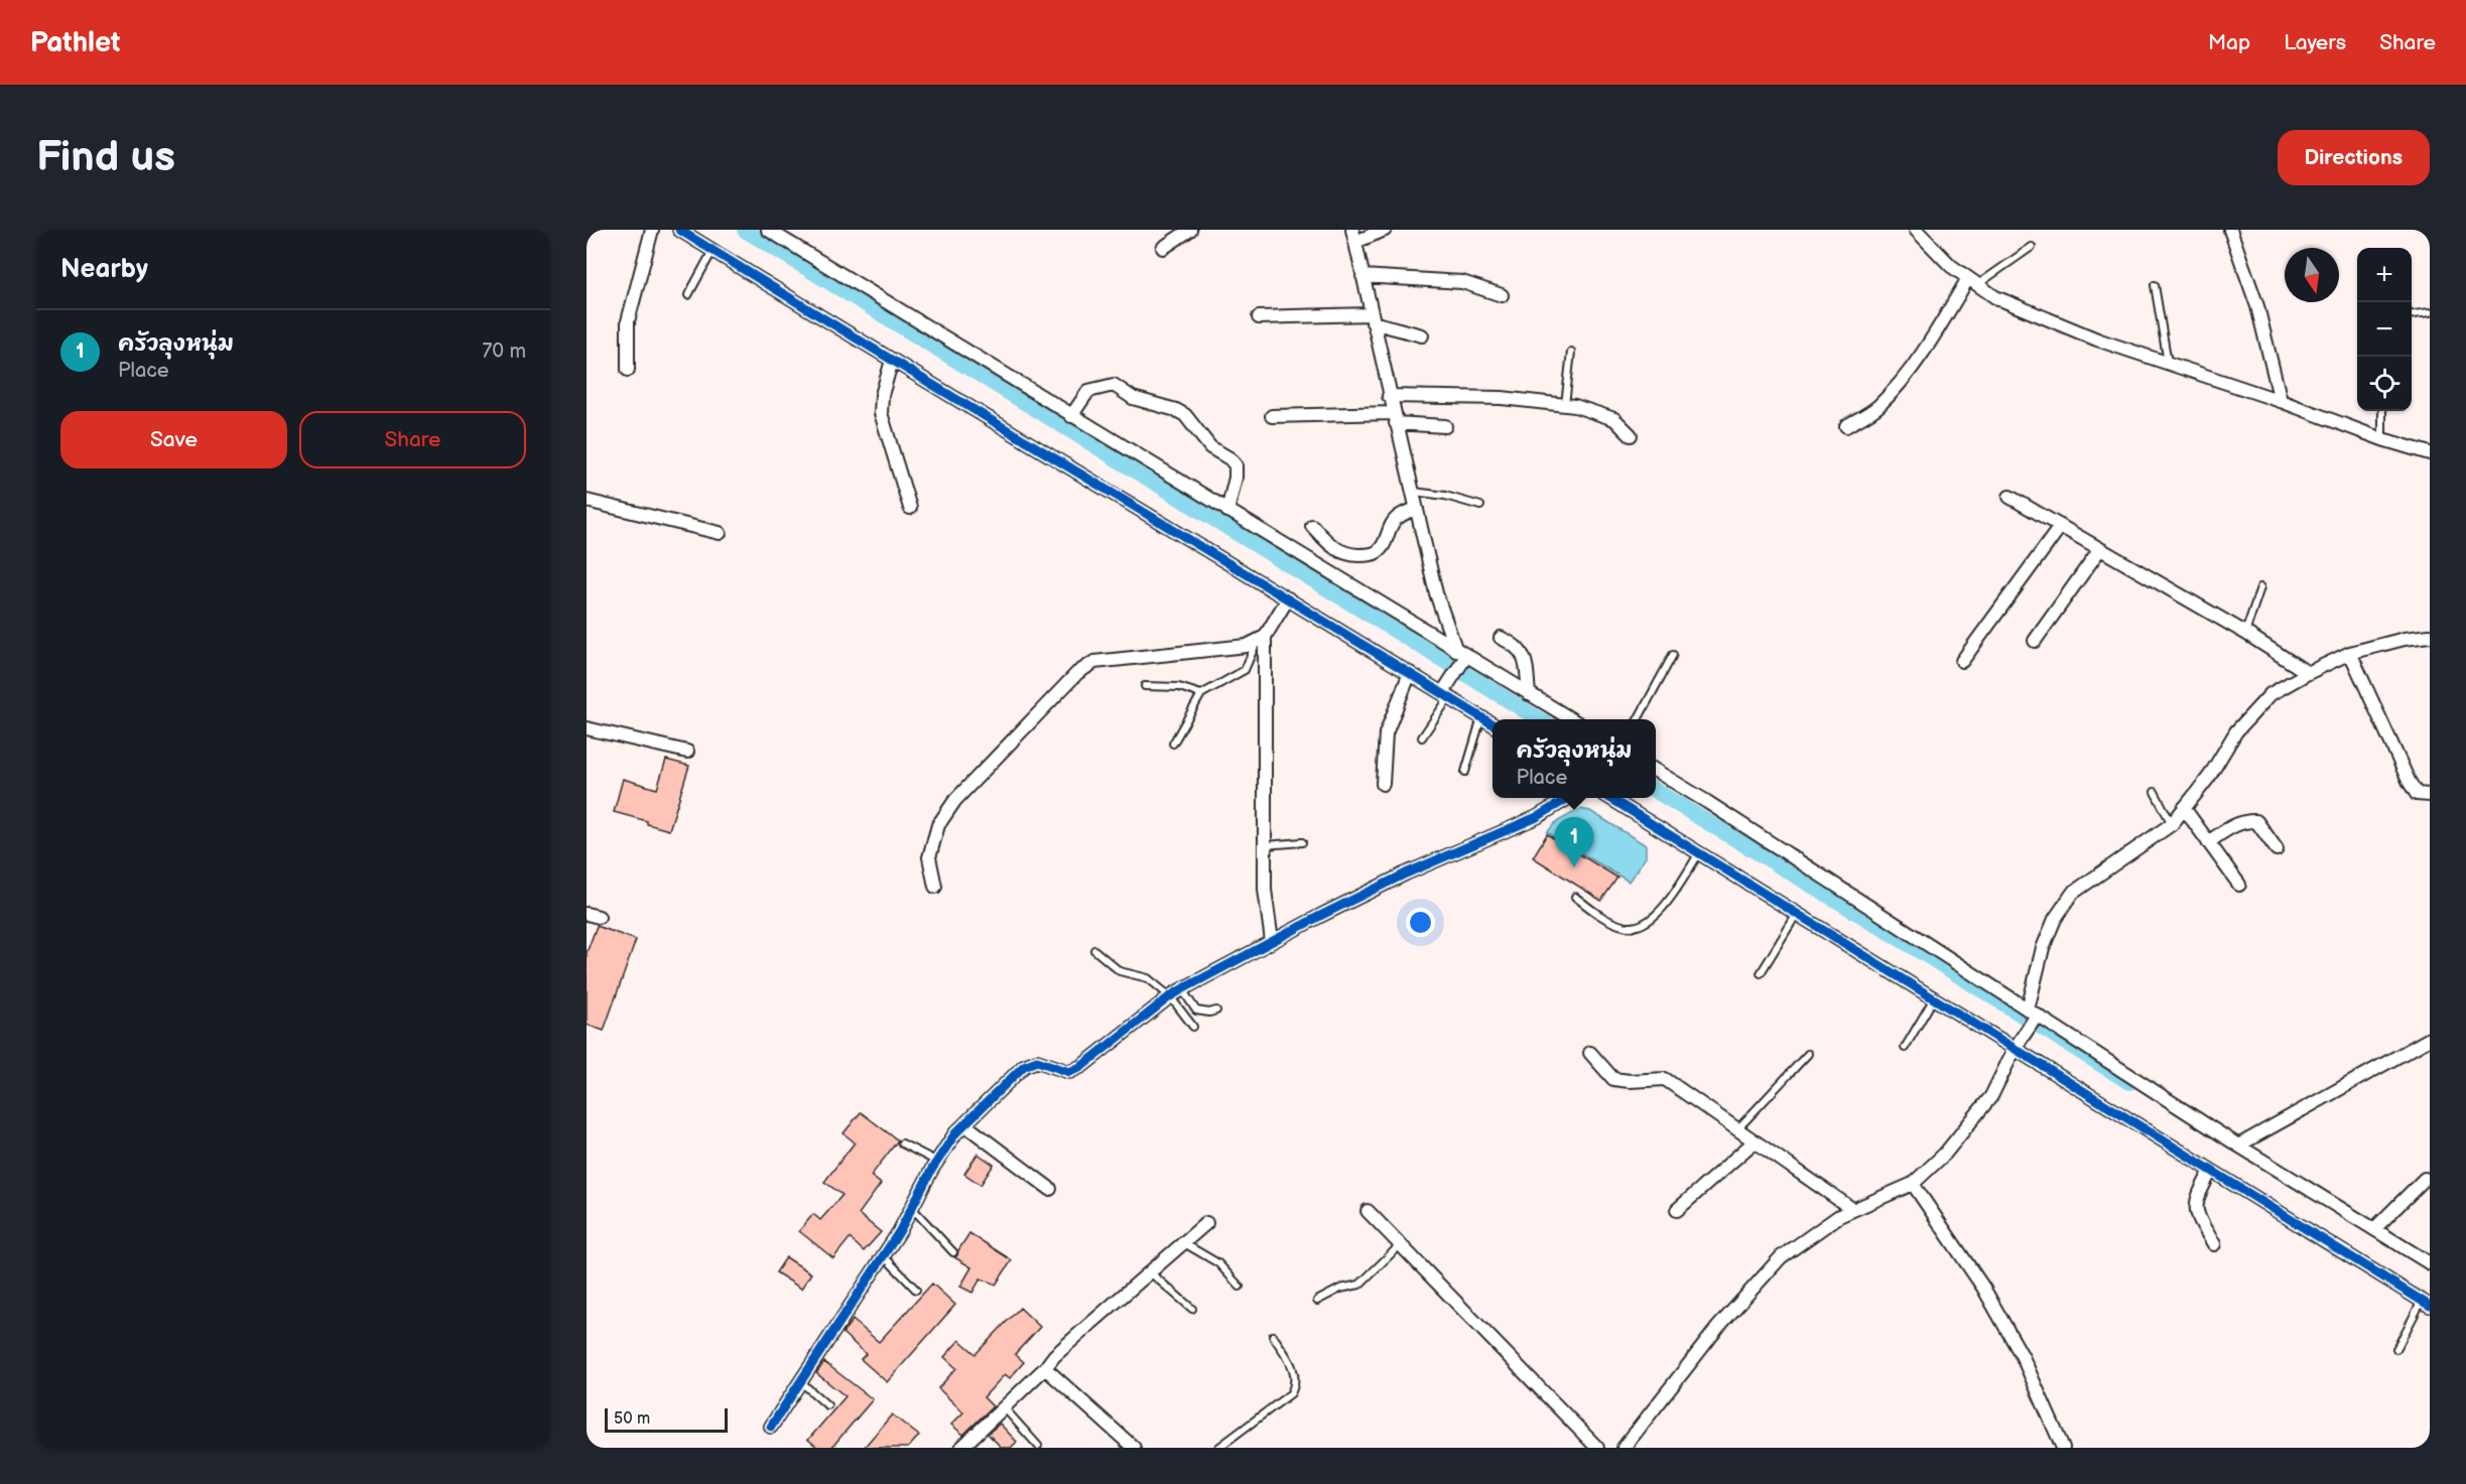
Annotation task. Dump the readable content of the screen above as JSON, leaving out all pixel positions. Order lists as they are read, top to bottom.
{
  "scale_bar": "50 m",
  "north": "bottom",
  "page": {
    "header": "Pathlet",
    "nav": ["Map", "Layers", "Share"],
    "buttons": [
      "Directions",
      ["Save", "Share"]
    ],
    "title": "Find us",
    "heading": "Nearby",
    "map_buttons": ["+", "−"],
    "list": [
      {
        "mark": "1",
        "name": "ครัวลุงหนุ่ม",
        "note": "Place",
        "value": "70 m"
      }
    ],
    "popup": ["ครัวลุงหนุ่ม", "Place"],
    "pins": "1",
    "scale": "50 m"
  }
}
